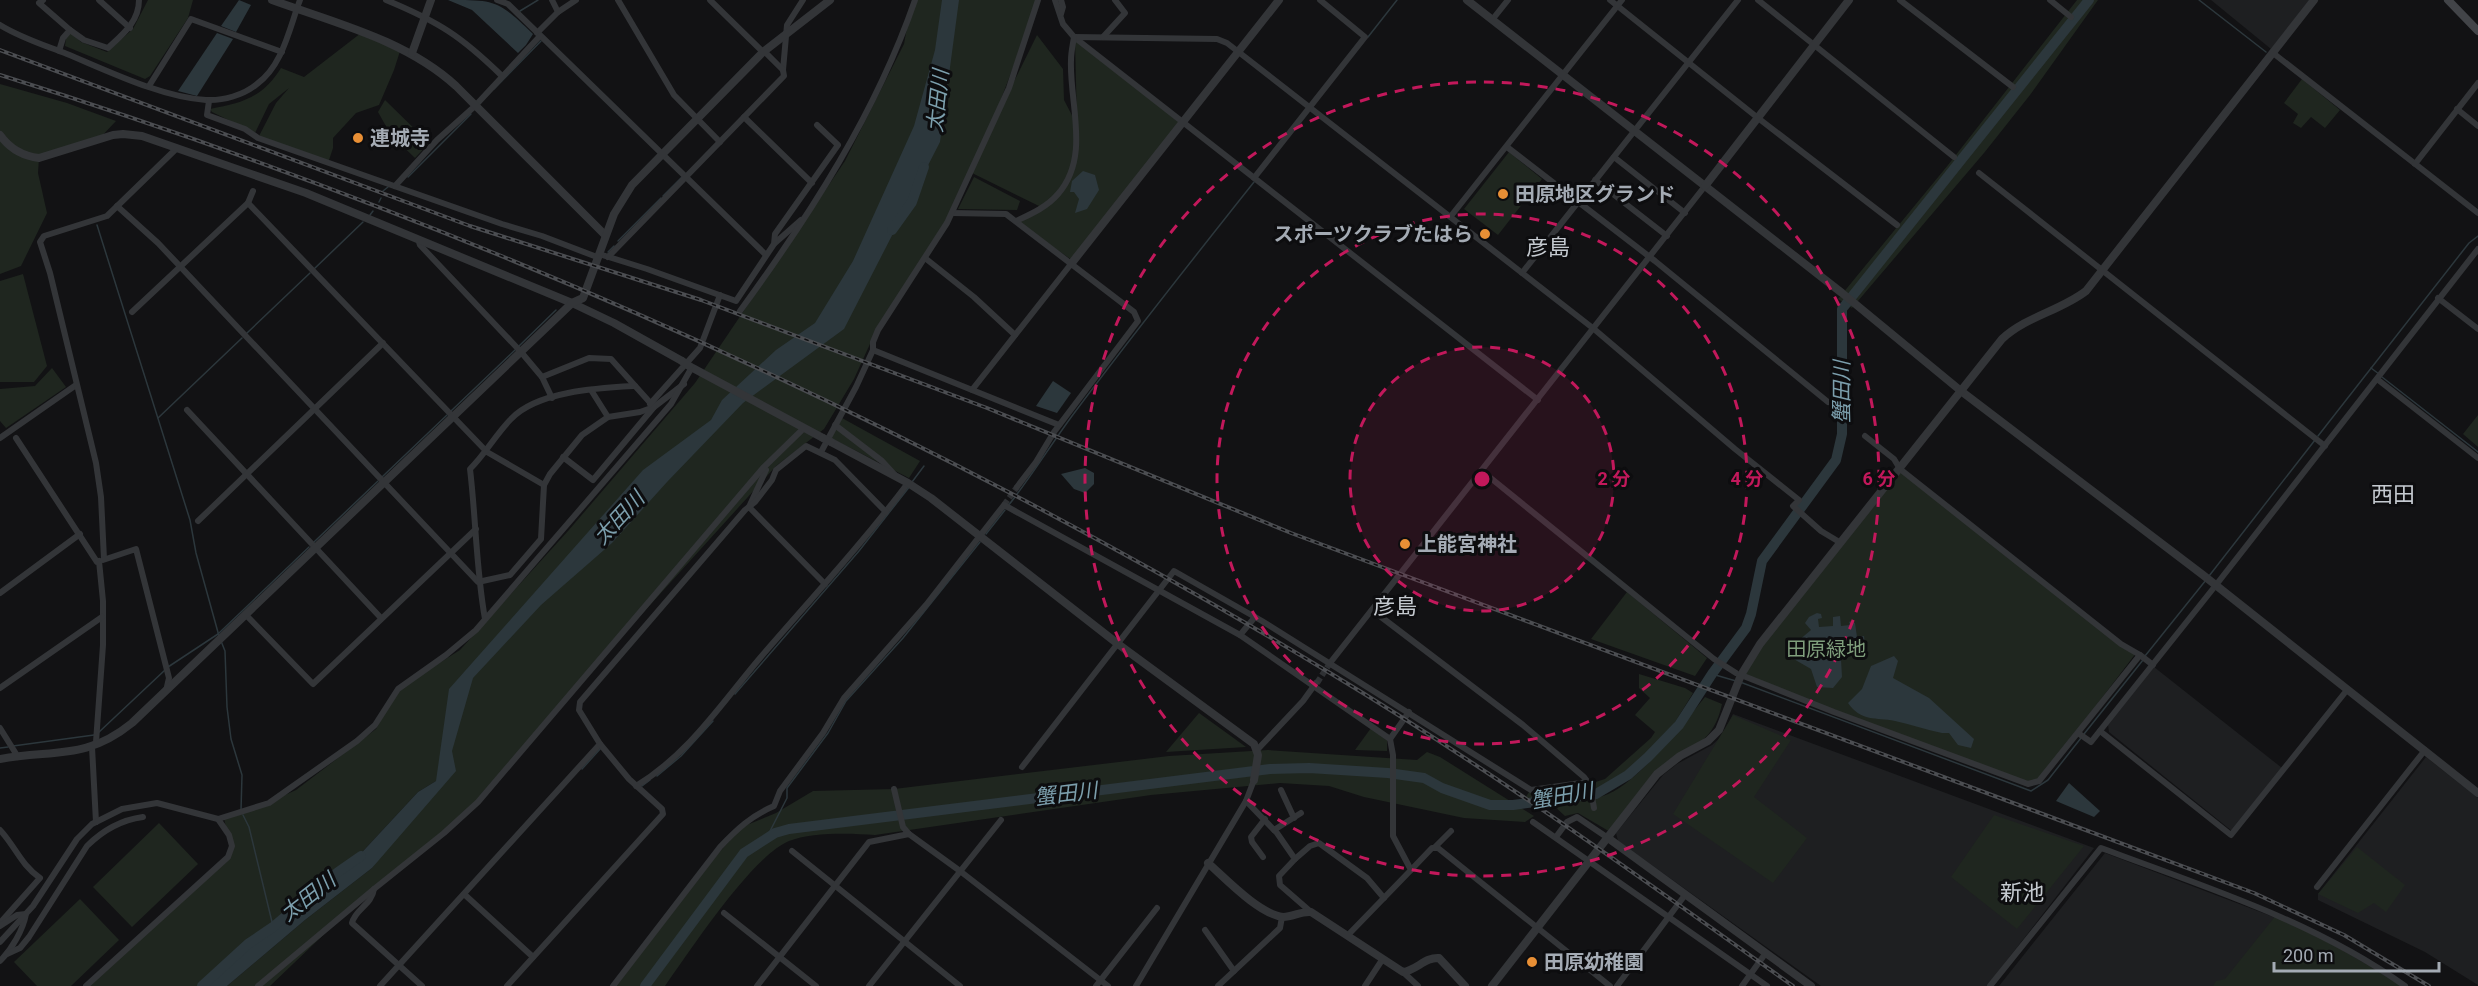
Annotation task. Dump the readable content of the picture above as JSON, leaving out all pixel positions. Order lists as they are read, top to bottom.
{
  "districts": [
    "彦島",
    "西田",
    "彦島",
    "新池"
  ],
  "water": ["太田川", "蟹田川"],
  "parks": ["田原緑地"],
  "places": [
    "連城寺",
    "田原地区グランド",
    "スポーツクラブたはら",
    "上能宮神社",
    "田原幼稚園"
  ],
  "scale_bar": "200 m",
  "rings": ["2 分", "4 分", "6 分"]
}
